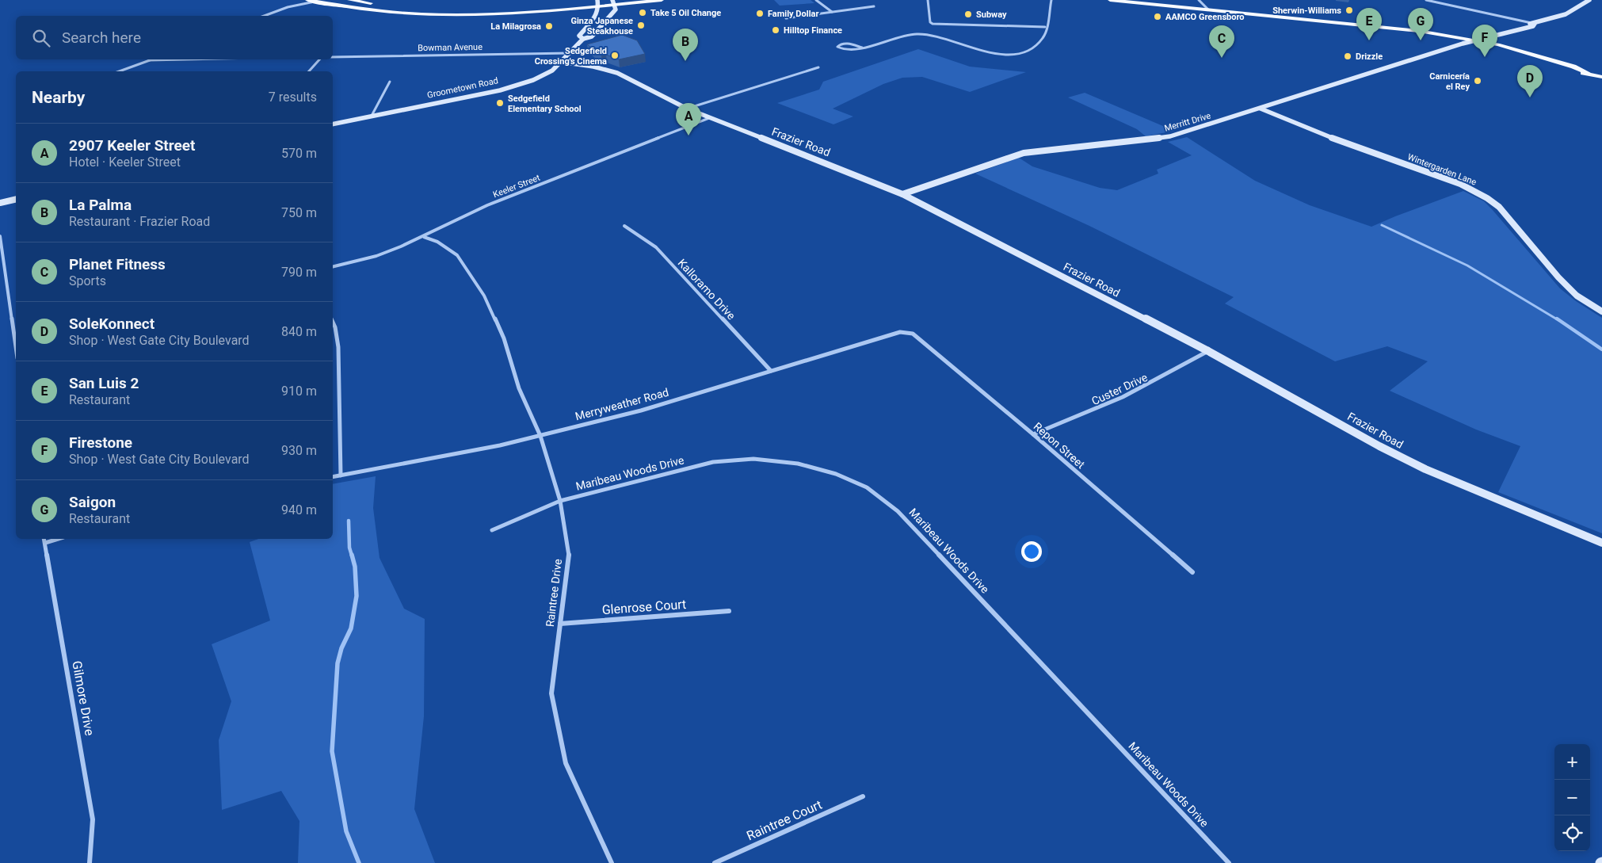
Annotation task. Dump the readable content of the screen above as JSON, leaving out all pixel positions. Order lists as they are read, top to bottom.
{
  "streets": {
    "street": [
      "Bowman Avenue",
      "Groometown Road",
      "Merritt Drive",
      "Frazier Road",
      "Wintergarden Lane",
      "Keeler Street",
      "Kalloramo Drive",
      "Custer Drive",
      "Merryweather Road",
      "Repon Street",
      "Maribeau Woods Drive",
      "Raintree Drive",
      "Glenrose Court",
      "Gilmore Drive",
      "Raintree Court"
    ]
  },
  "crossings": [
    ["Bowman Avenue", "Groometown Road"],
    ["Groometown Road", "Frazier Road"],
    ["Merritt Drive", "Frazier Road"],
    ["Merritt Drive", "Wintergarden Lane"],
    ["Frazier Road", "Keeler Street"],
    ["Frazier Road", "Custer Drive"],
    ["Keeler Street", "Raintree Drive"],
    ["Kalloramo Drive", "Merryweather Road"],
    ["Custer Drive", "Repon Street"],
    ["Merryweather Road", "Repon Street"],
    ["Merryweather Road", "Raintree Drive"],
    ["Maribeau Woods Drive", "Raintree Drive"],
    ["Raintree Drive", "Glenrose Court"]
  ],
  "places": [
    "Sherwin-Williams",
    "Take 5 Oil Change",
    "Family Dollar",
    "Subway",
    "AAMCO Greensboro",
    "Ginza Japanese Steakhouse",
    "La Milagrosa",
    "Hilltop Finance",
    "Sedgefield Crossing's Cinema",
    "Drizzle",
    "Carnicería el Rey",
    "Sedgefield Elementary School"
  ],
  "page": {
    "pins": [
      "E",
      "G",
      "F",
      "C",
      "B",
      "D",
      "A"
    ],
    "search": "Search here",
    "heading": ["Nearby", "7 results"],
    "list": [
      {
        "mark": "A",
        "name": "2907 Keeler Street",
        "note": "Hotel · Keeler Street",
        "value": "570 m"
      },
      {
        "mark": "B",
        "name": "La Palma",
        "note": "Restaurant · Frazier Road",
        "value": "750 m"
      },
      {
        "mark": "C",
        "name": "Planet Fitness",
        "note": "Sports",
        "value": "790 m"
      },
      {
        "mark": "D",
        "name": "SoleKonnect",
        "note": "Shop · West Gate City Boulevard",
        "value": "840 m"
      },
      {
        "mark": "E",
        "name": "San Luis 2",
        "note": "Restaurant",
        "value": "910 m"
      },
      {
        "mark": "F",
        "name": "Firestone",
        "note": "Shop · West Gate City Boulevard",
        "value": "930 m"
      },
      {
        "mark": "G",
        "name": "Saigon",
        "note": "Restaurant",
        "value": "940 m"
      }
    ],
    "map_buttons": ["+", "−"]
  }
}
